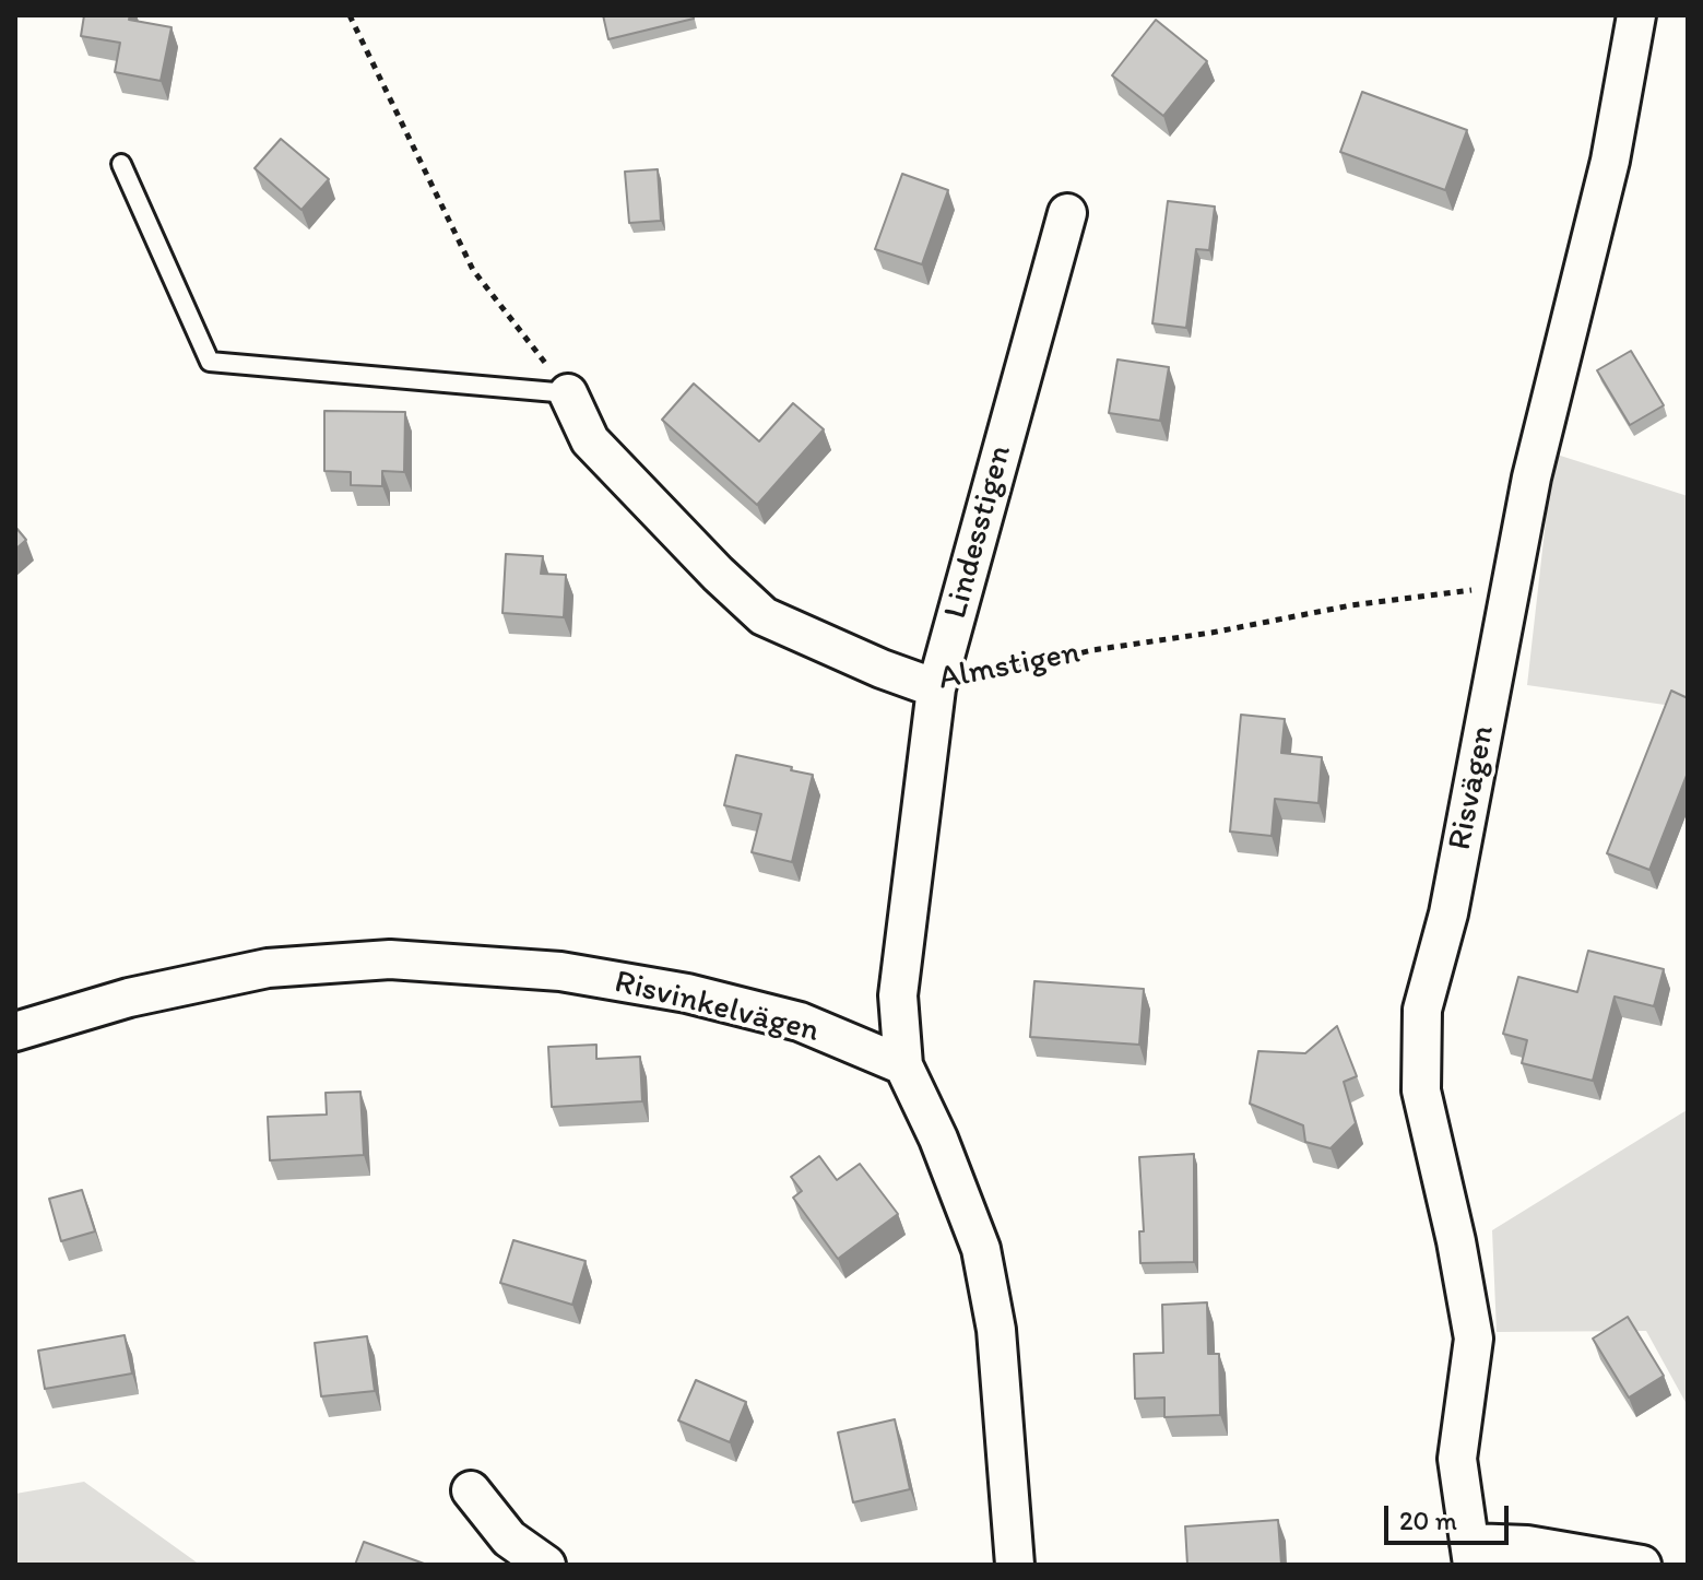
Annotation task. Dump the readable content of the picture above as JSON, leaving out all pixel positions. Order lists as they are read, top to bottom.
{
  "streets": {
    "street": [
      "Lindesstigen",
      "Almstigen",
      "Risvägen",
      "Risvinkelvägen"
    ]
  },
  "crossings": [
    ["Lindesstigen", "Almstigen"],
    ["Lindesstigen", "Risvinkelvägen"],
    ["Almstigen", "Risvägen"]
  ],
  "scale_bar": "20 m"
}
